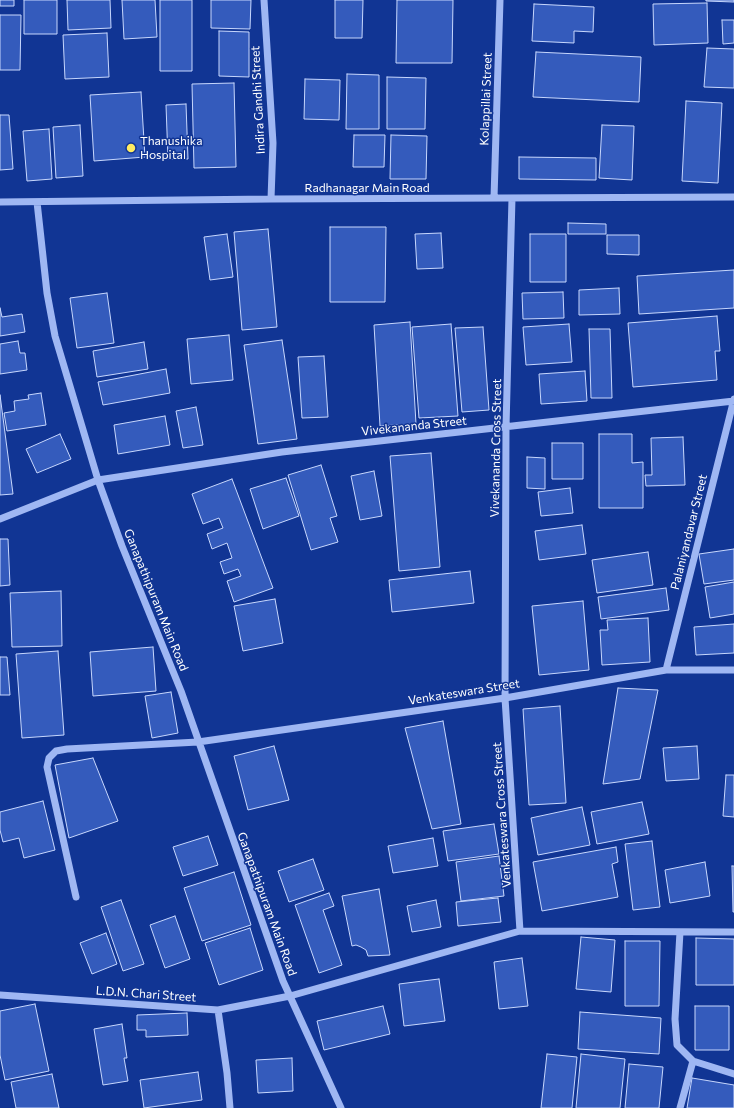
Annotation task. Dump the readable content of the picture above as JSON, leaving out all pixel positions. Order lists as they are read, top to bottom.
{
  "streets": {
    "street": [
      "Kolappillai Street",
      "Indira Gandhi Street",
      "Radhanagar Main Road",
      "Vivekananda Street",
      "Vivekananda Cross Street",
      "Palaniyandavar Street",
      "Ganapathipuram Main Road",
      "Venkateswara Street",
      "Venkateswara Cross Street",
      "L.D.N. Chari Street"
    ]
  },
  "crossings": [
    ["Kolappillai Street", "Radhanagar Main Road"],
    ["Indira Gandhi Street", "Radhanagar Main Road"],
    ["Radhanagar Main Road", "Vivekananda Cross Street"],
    ["Radhanagar Main Road", "Ganapathipuram Main Road"],
    ["Vivekananda Street", "Vivekananda Cross Street"],
    ["Vivekananda Street", "Palaniyandavar Street"],
    ["Vivekananda Street", "Ganapathipuram Main Road"],
    ["Vivekananda Cross Street", "Venkateswara Street"],
    ["Vivekananda Cross Street", "Venkateswara Cross Street"],
    ["Palaniyandavar Street", "Venkateswara Street"],
    ["Ganapathipuram Main Road", "Venkateswara Street"],
    ["Ganapathipuram Main Road", "L.D.N. Chari Street"],
    ["Venkateswara Street", "Venkateswara Cross Street"],
    ["Venkateswara Cross Street", "L.D.N. Chari Street"]
  ],
  "places": ["Thanushika Hospital"]
}
